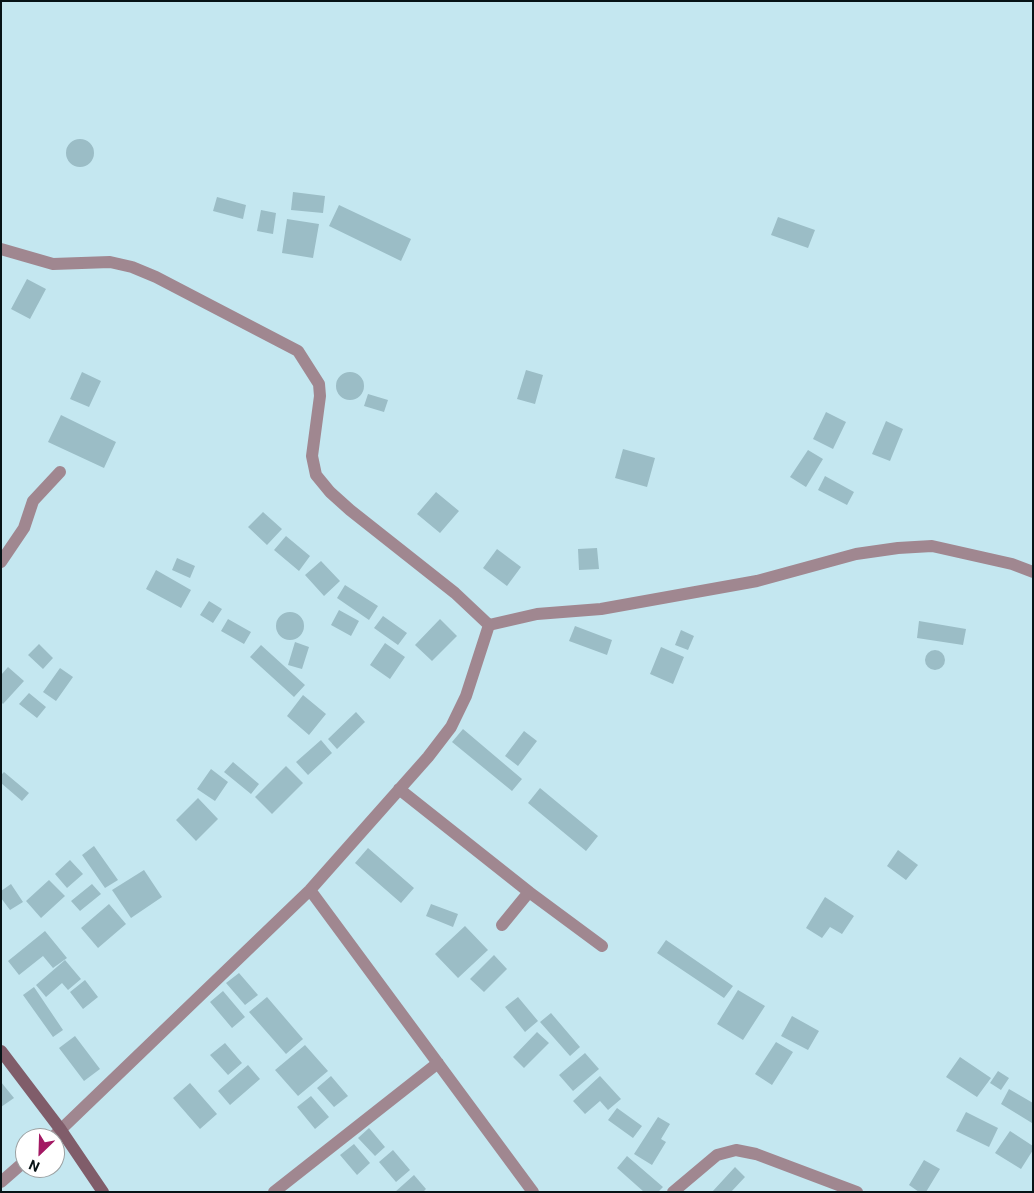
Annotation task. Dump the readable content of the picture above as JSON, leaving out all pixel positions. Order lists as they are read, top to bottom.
{
  "north": "bottom left"
}
